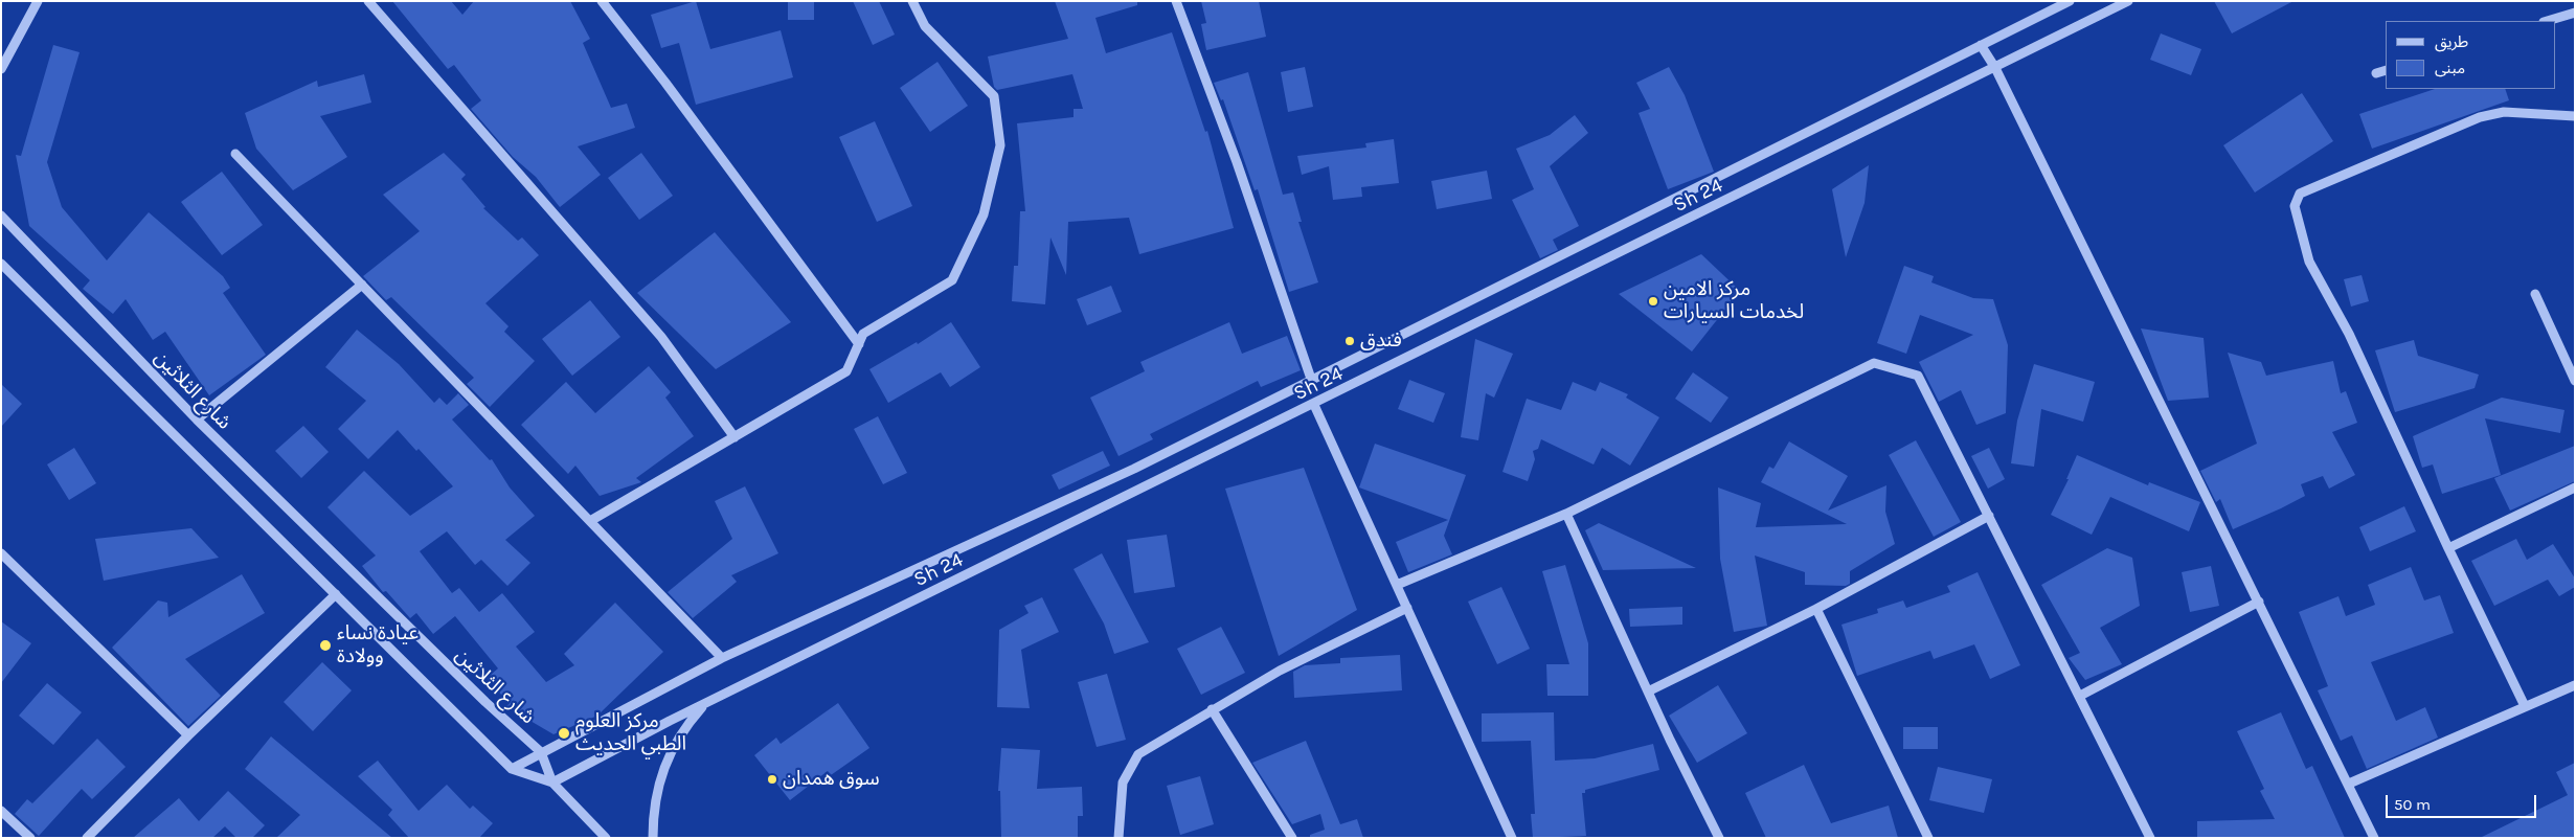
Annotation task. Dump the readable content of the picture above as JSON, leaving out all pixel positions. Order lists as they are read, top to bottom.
{
  "streets": {
    "street": ["Sh 24", "شارع الثلاثين"]
  },
  "crossings": [
    ["Sh 24", "شارع الثلاثين"]
  ],
  "places": [
    "مركز الامين لخدمات السيارات",
    "فندق",
    "عيادة نساء وولادة",
    "مركز العلوم الطبي الحديث",
    "سوق همدان"
  ],
  "legend": ["طريق", "مبنى"],
  "scale_bar": "50 m"
}
